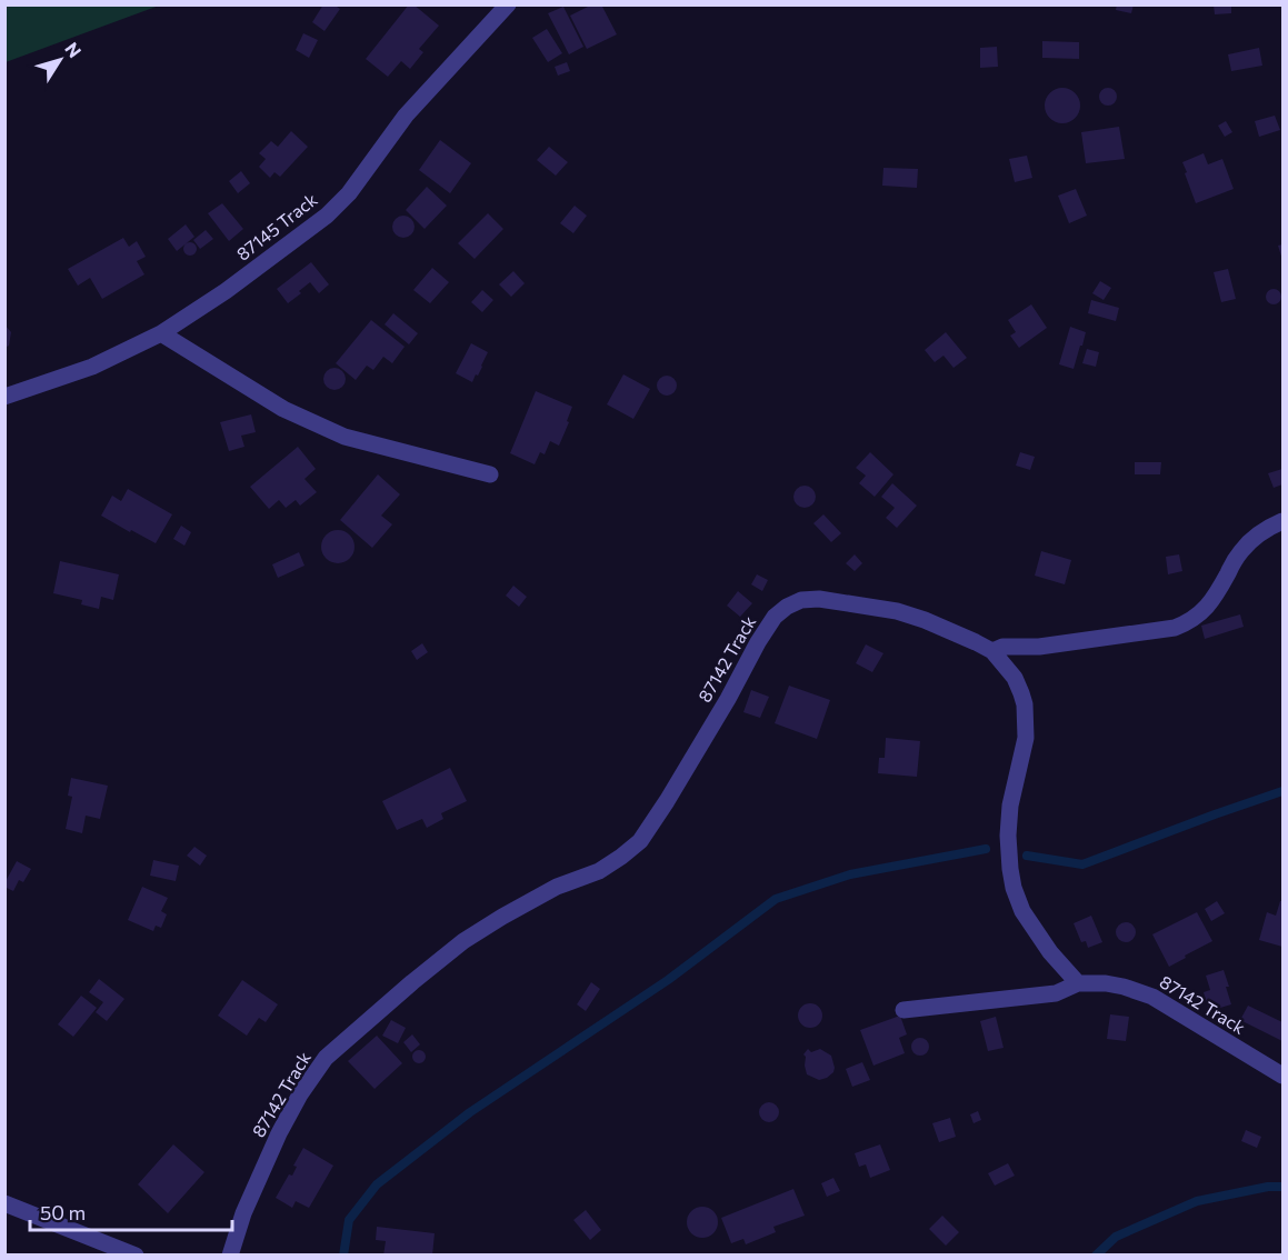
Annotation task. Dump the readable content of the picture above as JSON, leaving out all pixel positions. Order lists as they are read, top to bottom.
{
  "streets": {
    "street": ["87145 Track", "87142 Track"]
  },
  "scale_bar": "50 m",
  "north": "top right"
}
